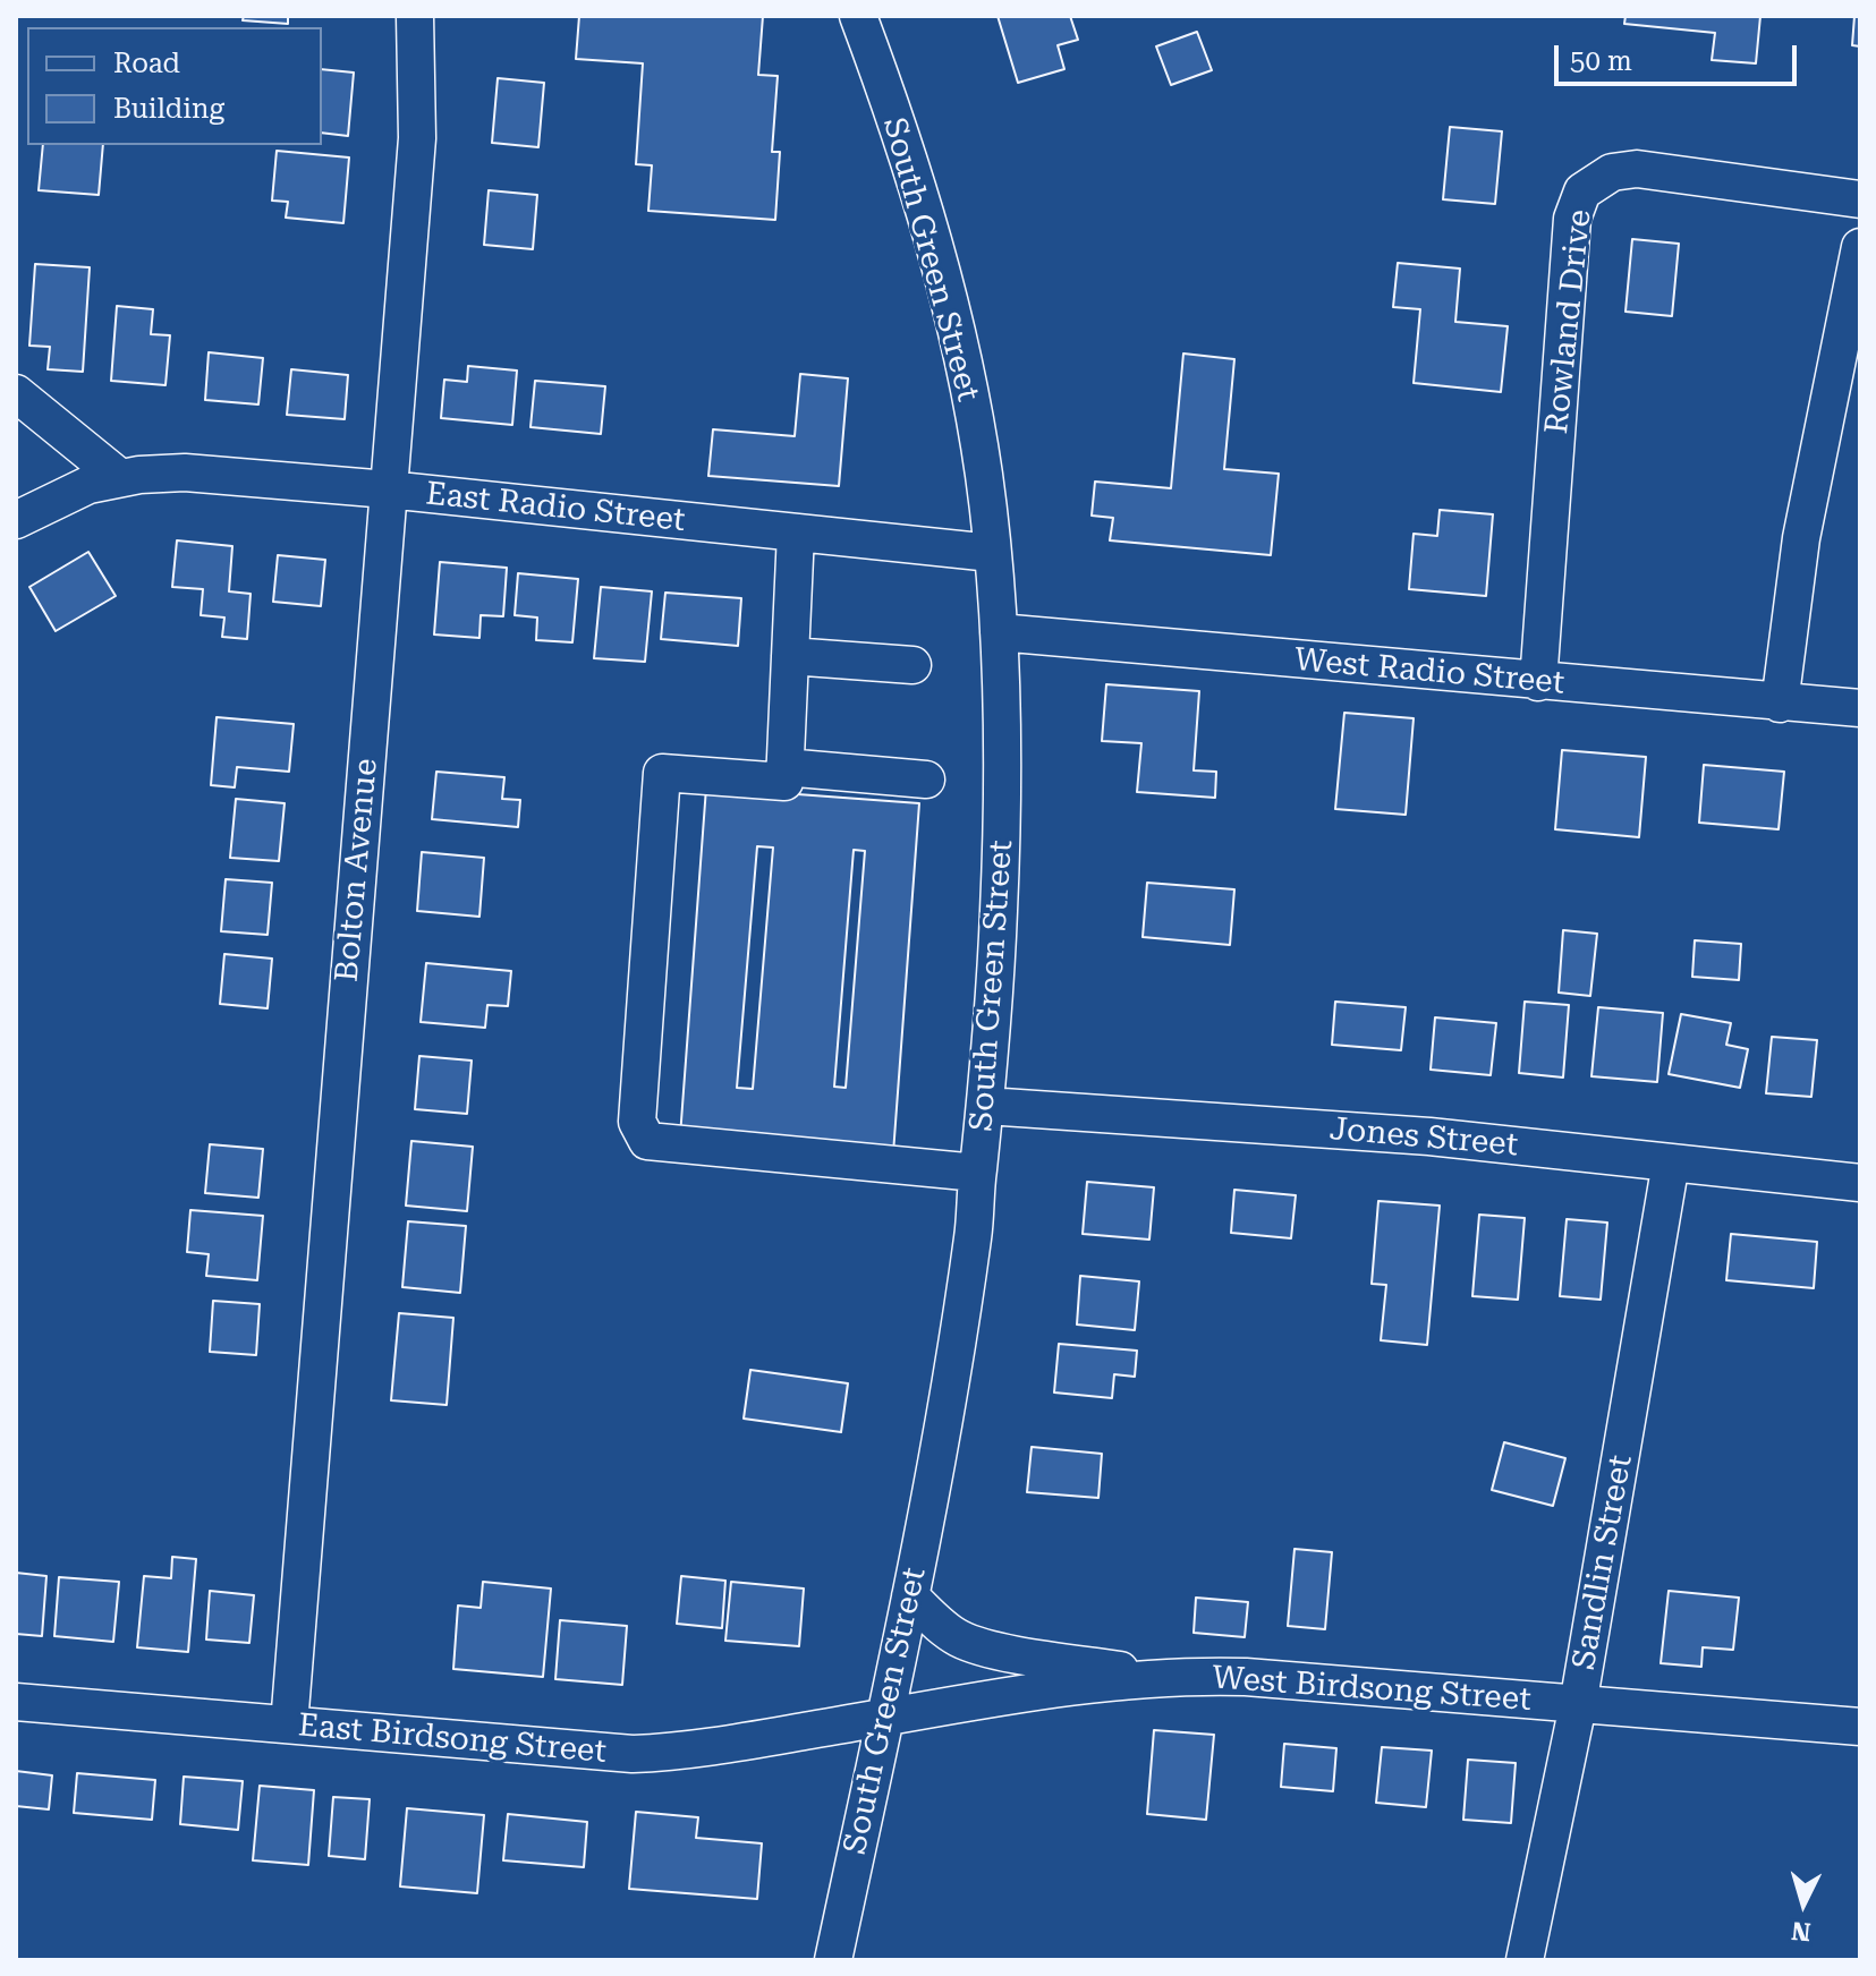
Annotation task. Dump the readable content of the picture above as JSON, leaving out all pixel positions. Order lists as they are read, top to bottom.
{
  "streets": {
    "street": [
      "South Green Street",
      "Rowland Drive",
      "East Radio Street",
      "West Radio Street",
      "Bolton Avenue",
      "Jones Street",
      "Sandlin Street",
      "West Birdsong Street",
      "East Birdsong Street"
    ]
  },
  "crossings": [
    ["South Green Street", "East Radio Street"],
    ["South Green Street", "West Radio Street"],
    ["South Green Street", "Jones Street"],
    ["South Green Street", "West Birdsong Street"],
    ["South Green Street", "East Birdsong Street"],
    ["Rowland Drive", "West Radio Street"],
    ["East Radio Street", "Bolton Avenue"],
    ["Bolton Avenue", "East Birdsong Street"],
    ["Jones Street", "Sandlin Street"],
    ["Sandlin Street", "West Birdsong Street"],
    ["West Birdsong Street", "East Birdsong Street"]
  ],
  "legend": ["Road", "Building"],
  "scale_bar": "50 m",
  "north": "bottom"
}
